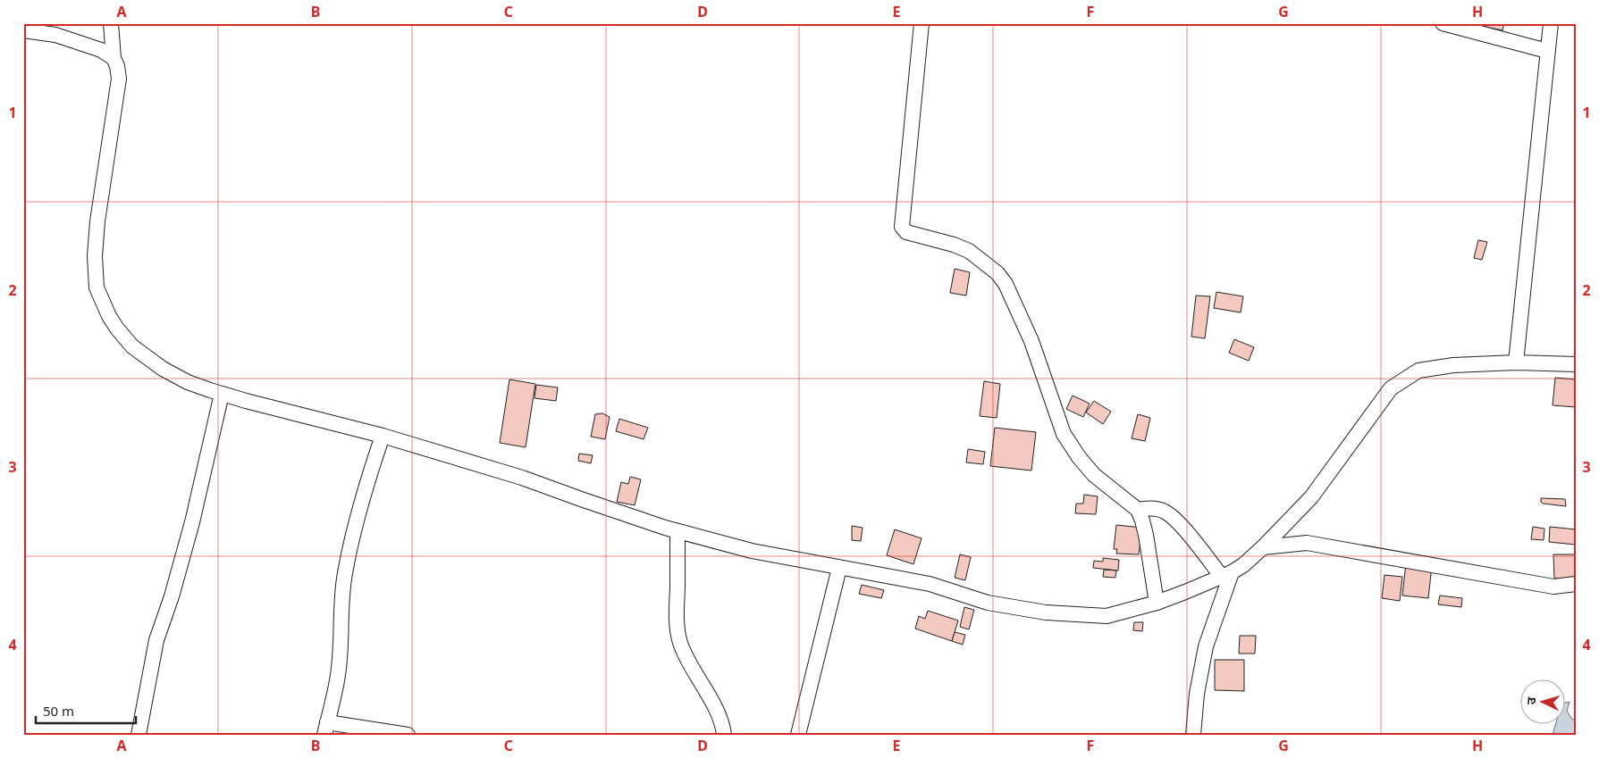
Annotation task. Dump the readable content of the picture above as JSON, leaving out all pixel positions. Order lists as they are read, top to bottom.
{
  "scale_bar": "50 m",
  "north": "left",
  "grid": {
    "columns": [
      "A",
      "B",
      "C",
      "D",
      "E",
      "F",
      "G",
      "H"
    ],
    "rows": [
      "1",
      "2",
      "3",
      "4"
    ]
  }
}
